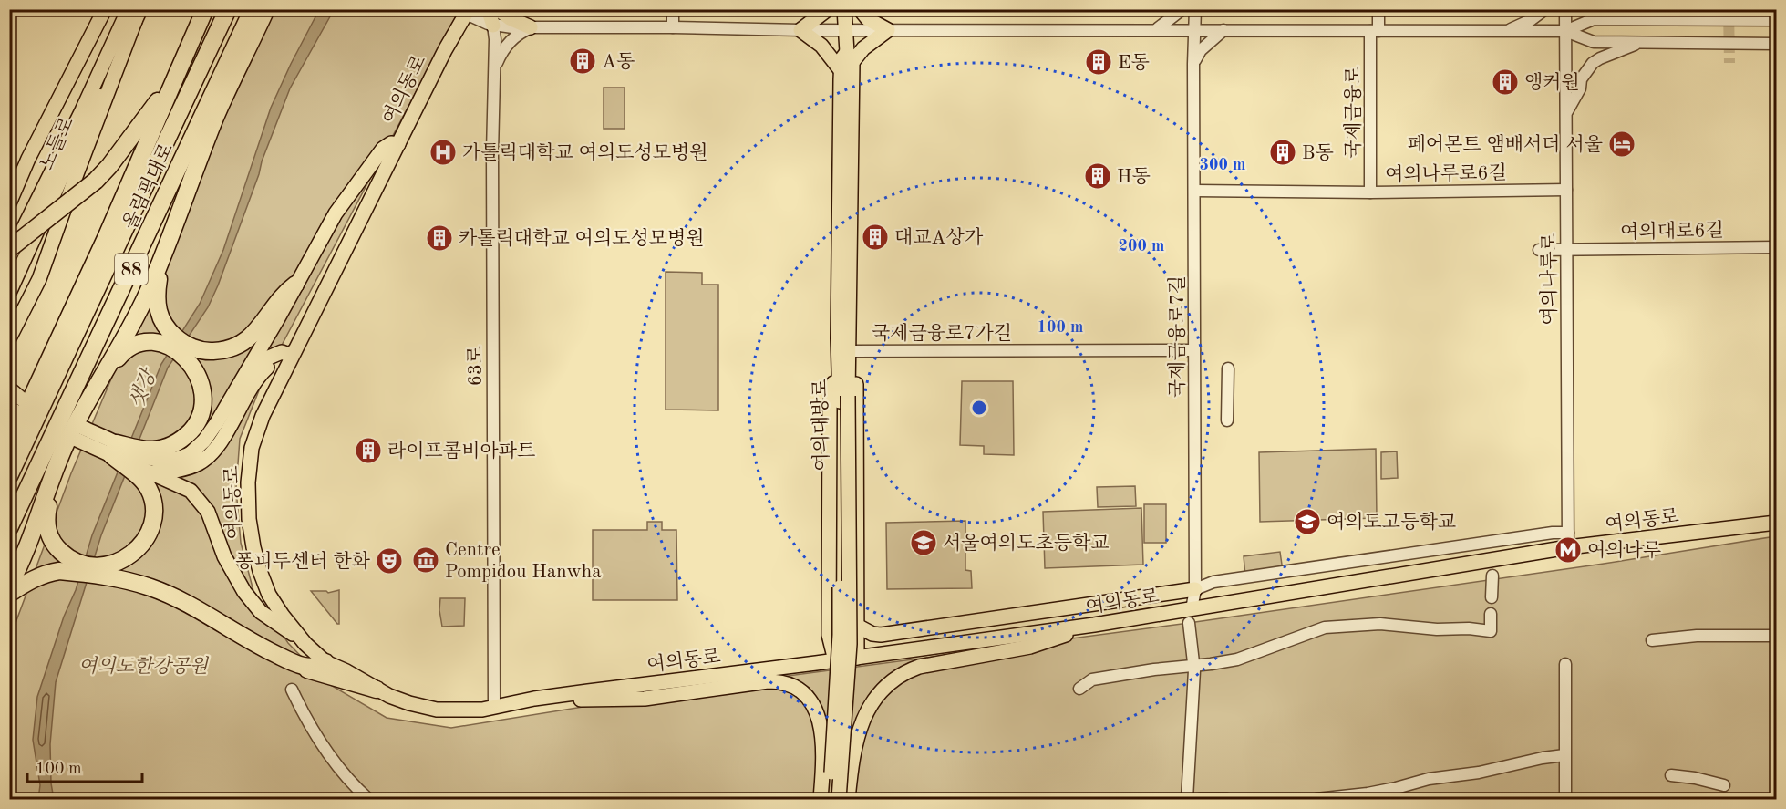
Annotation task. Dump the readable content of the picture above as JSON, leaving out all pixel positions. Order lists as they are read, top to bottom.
{
  "streets": {
    "highway": ["올림픽대로", "88"],
    "main road": ["여의동로", "노들로", "여의대방로"],
    "street": [
      "국제금융로",
      "여의나루로6길",
      "여의대로6길",
      "여의나루로",
      "국제금융로7가길",
      "국제금융로7길",
      "63로"
    ]
  },
  "crossings": [
    ["여의동로", "여의나루로"],
    ["여의동로", "국제금융로7길"],
    ["여의동로", "63로"],
    ["국제금융로", "여의나루로6길"],
    ["여의나루로6길", "여의나루로"],
    ["여의나루로6길", "국제금융로7길"],
    ["여의대로6길", "여의나루로"],
    ["국제금융로7가길", "국제금융로7길"]
  ],
  "water": ["샛강"],
  "parks": ["여의도한강공원"],
  "places": {
    "building": [
      "A동",
      "E동",
      "앵커원",
      "B동",
      "H동",
      "대교A상가",
      "카톨릭대학교 여의도성모병원",
      "라이프콤비아파트"
    ],
    "hotel": ["페어몬트 앰배서더 서울"],
    "hospital": ["가톨릭대학교 여의도성모병원"],
    "school or university": ["여의도고등학교", "서울여의도초등학교"],
    "metro station": ["여의나루"],
    "museum": ["Centre Pompidou Hanwha"],
    "theatre": ["퐁피두센터 한화"]
  },
  "scale_bar": "100 m",
  "rings": ["300 m", "200 m", "100 m"]
}
